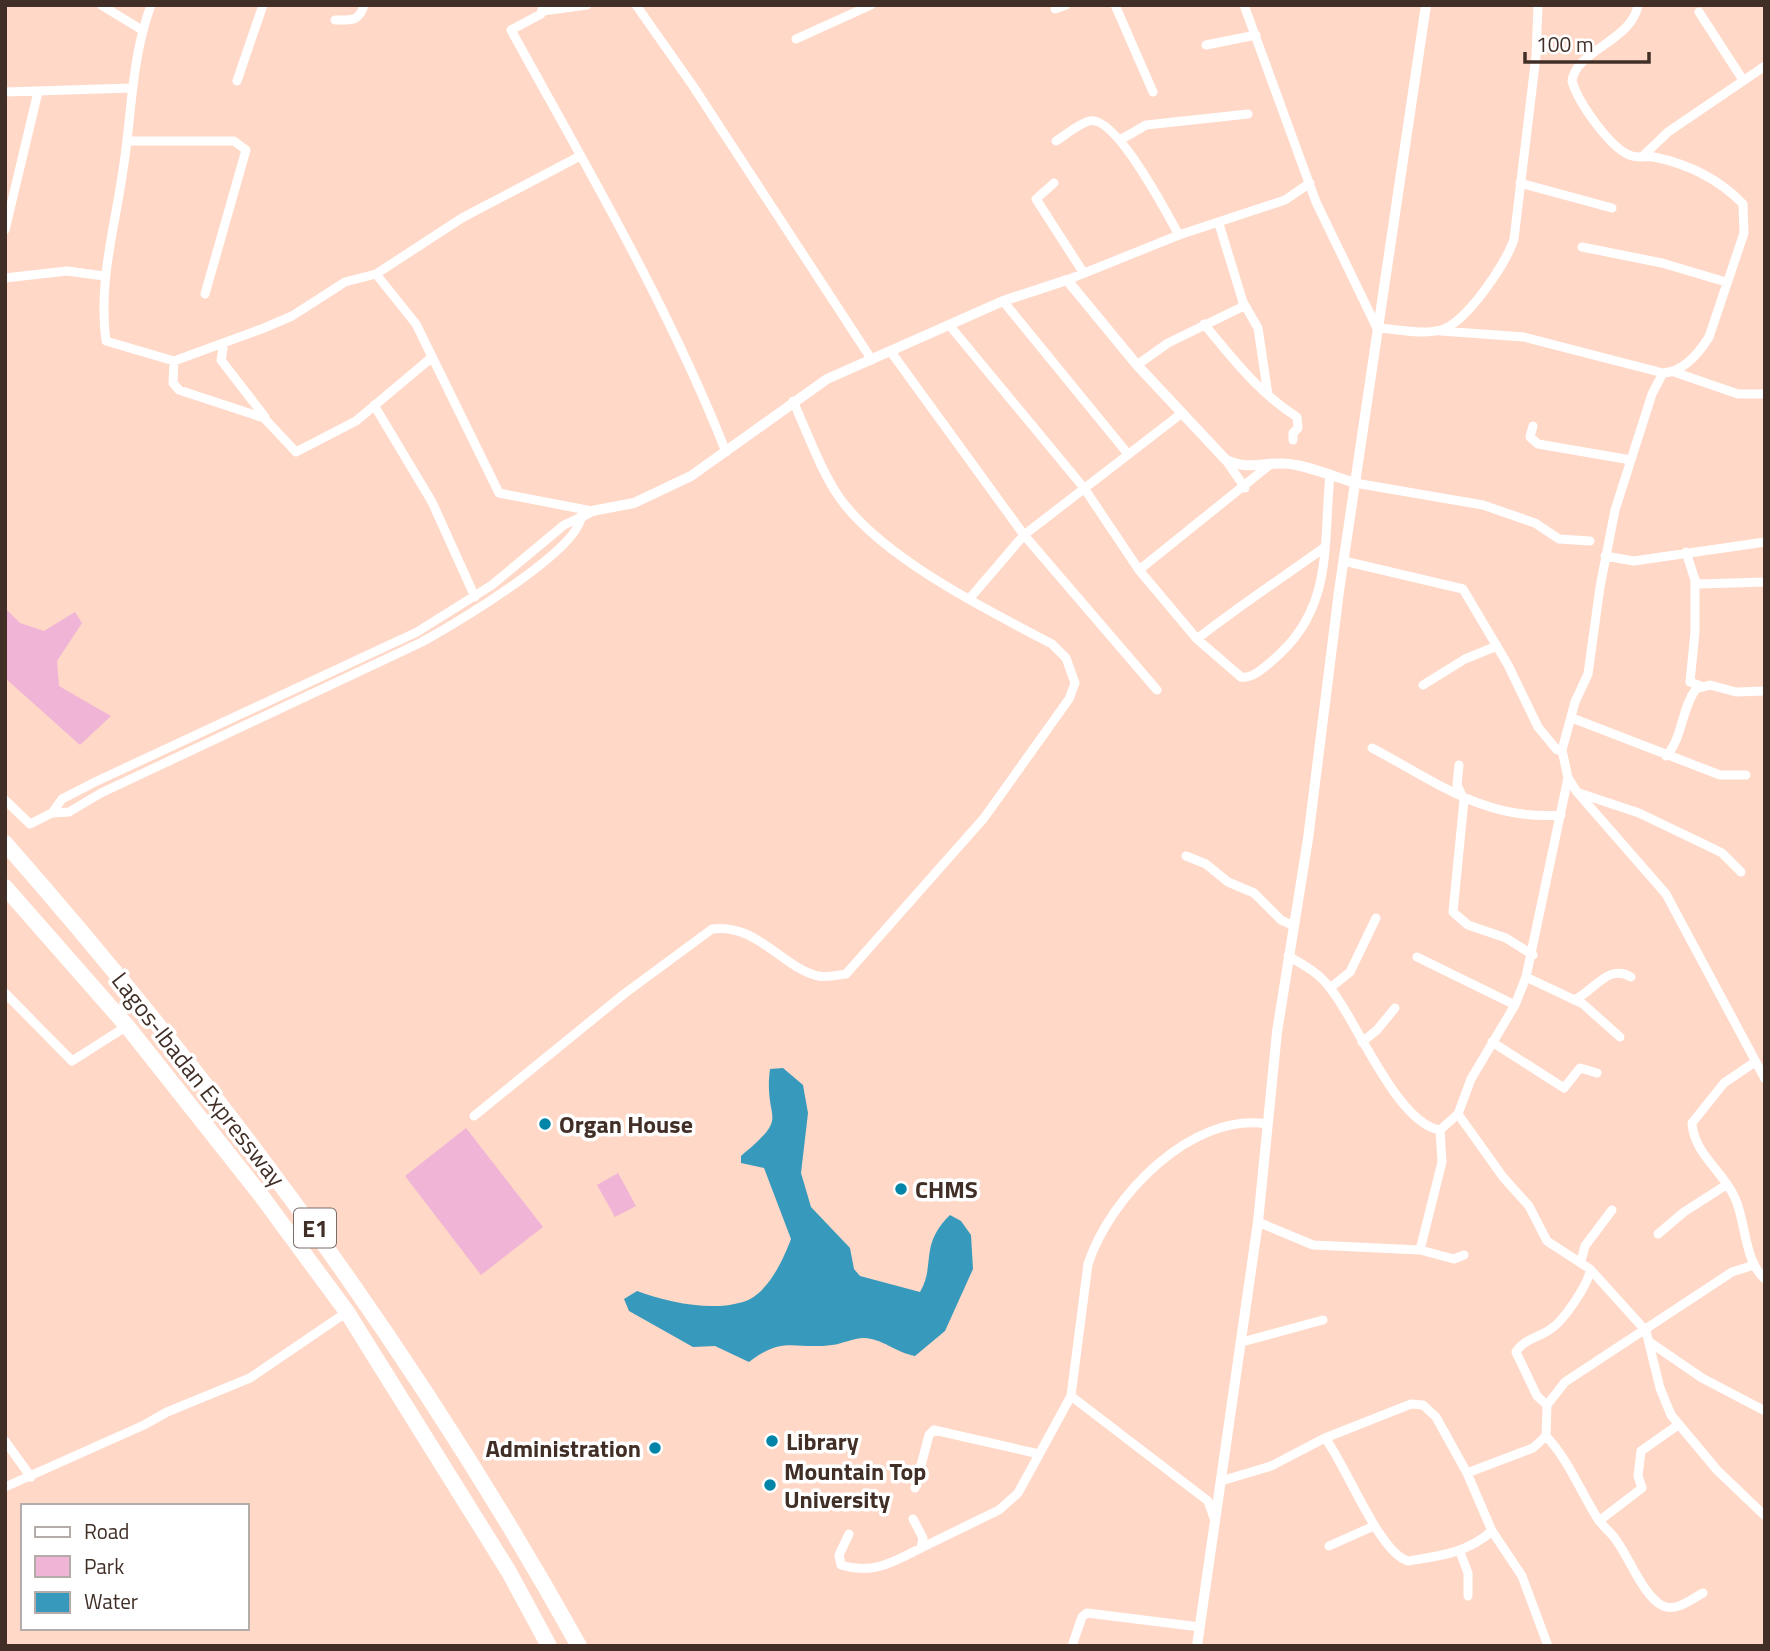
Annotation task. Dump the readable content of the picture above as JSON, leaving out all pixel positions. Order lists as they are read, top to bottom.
{
  "streets": {
    "highway": ["Lagos-Ibadan Expressway", "E1"]
  },
  "places": [
    "Organ House",
    "CHMS",
    "Library",
    "Administration",
    "Mountain Top University"
  ],
  "legend": ["Road", "Park", "Water"],
  "scale_bar": "100 m"
}
